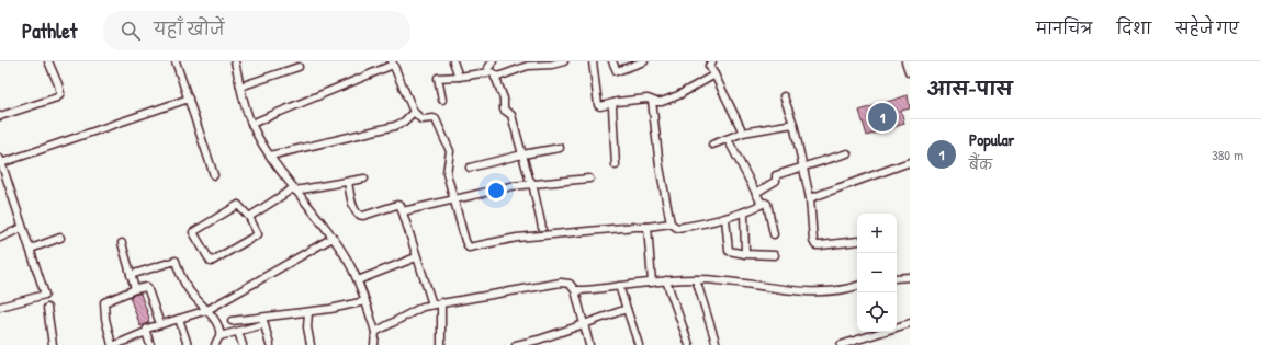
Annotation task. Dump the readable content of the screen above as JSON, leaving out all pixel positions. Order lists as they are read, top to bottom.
{
  "page": {
    "header": "Pathlet",
    "search": "यहाँ खोजें",
    "nav": ["मानचित्र", "दिशा", "सहेजे गए"],
    "heading": "आस-पास",
    "pins": "1",
    "list": [
      {
        "mark": "1",
        "name": "Popular",
        "note": "बैंक",
        "value": "380 m"
      }
    ],
    "map_buttons": ["+", "−"]
  }
}
